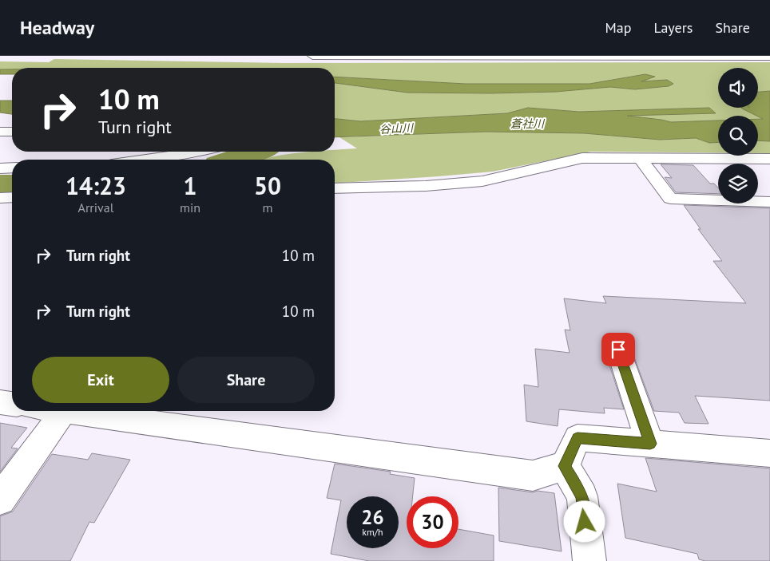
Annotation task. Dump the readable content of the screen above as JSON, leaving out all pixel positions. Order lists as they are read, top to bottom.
{
  "water": ["蒼社川", "谷山川"],
  "page": {
    "header": "Headway",
    "nav": ["Map", "Layers", "Share"],
    "turn": ["10 m", "Turn right"],
    "eta": [
      "14:23",
      "Arrival",
      "1",
      "min",
      "50",
      "m"
    ],
    "list": [
      {
        "name": "Turn right",
        "value": "10 m"
      },
      {
        "name": "Turn right",
        "value": "10 m"
      }
    ],
    "buttons": ["Exit", "Share"],
    "speed": "26 km/h",
    "limit": "30"
  }
}
